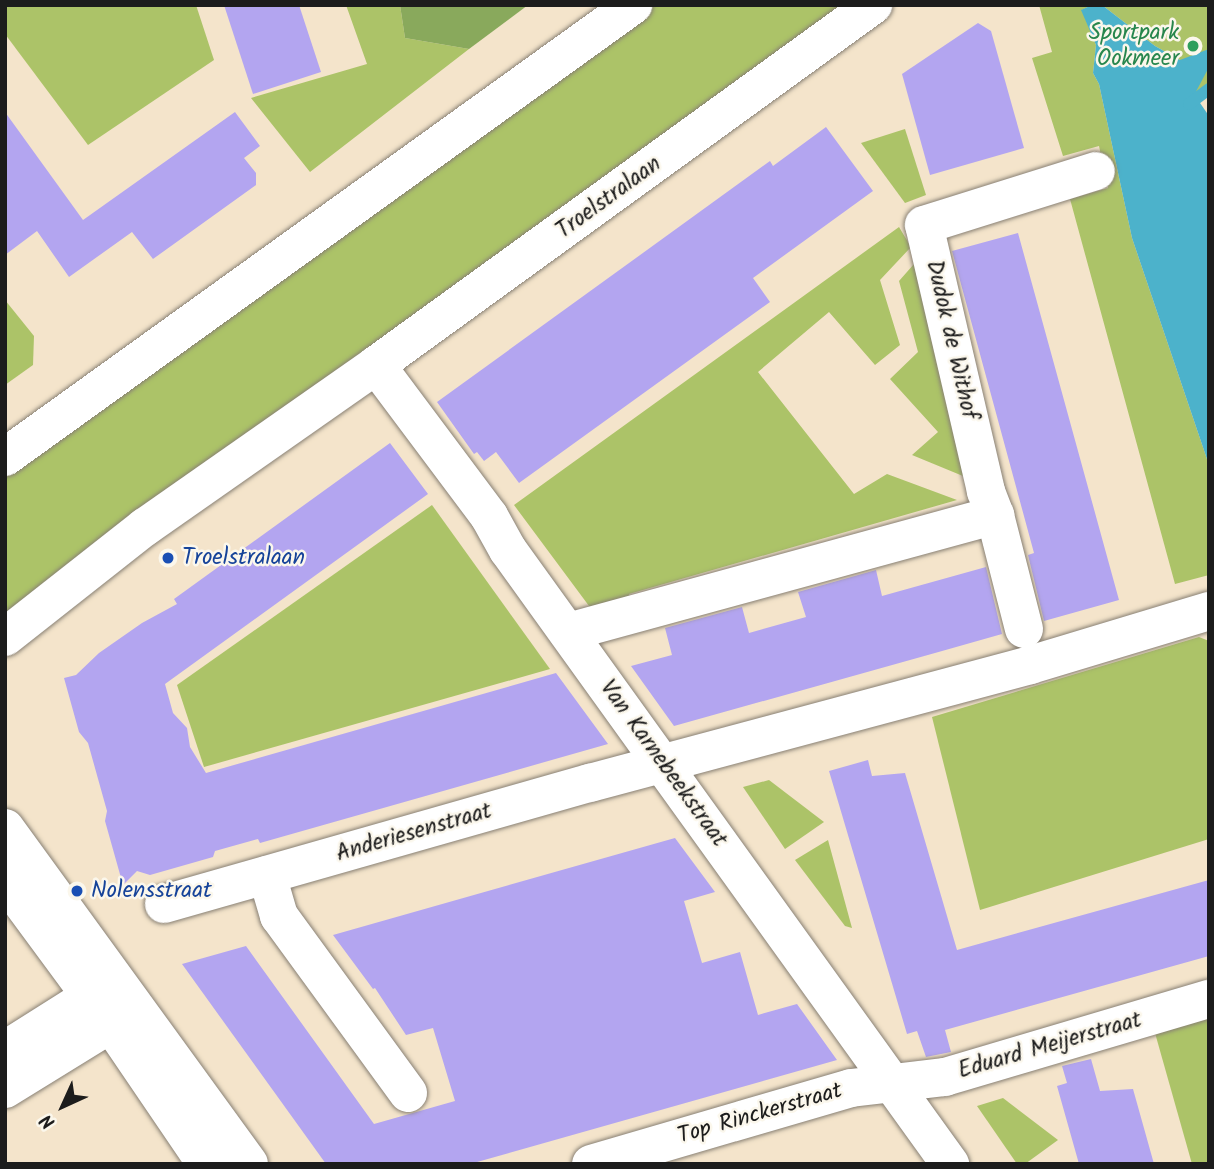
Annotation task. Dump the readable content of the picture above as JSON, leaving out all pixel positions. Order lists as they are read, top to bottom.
{
  "streets": {
    "street": [
      "Troelstralaan",
      "Dudok de Withof",
      "Van Karnebeekstraat",
      "Anderiesenstraat",
      "Eduard Meijerstraat",
      "Top Rinckerstraat"
    ]
  },
  "crossings": [
    ["Troelstralaan", "Van Karnebeekstraat"],
    ["Van Karnebeekstraat", "Anderiesenstraat"],
    ["Van Karnebeekstraat", "Eduard Meijerstraat"],
    ["Van Karnebeekstraat", "Top Rinckerstraat"],
    ["Eduard Meijerstraat", "Top Rinckerstraat"]
  ],
  "places": ["Sportpark Ookmeer", "Troelstralaan", "Nolensstraat"],
  "north": "bottom left"
}
